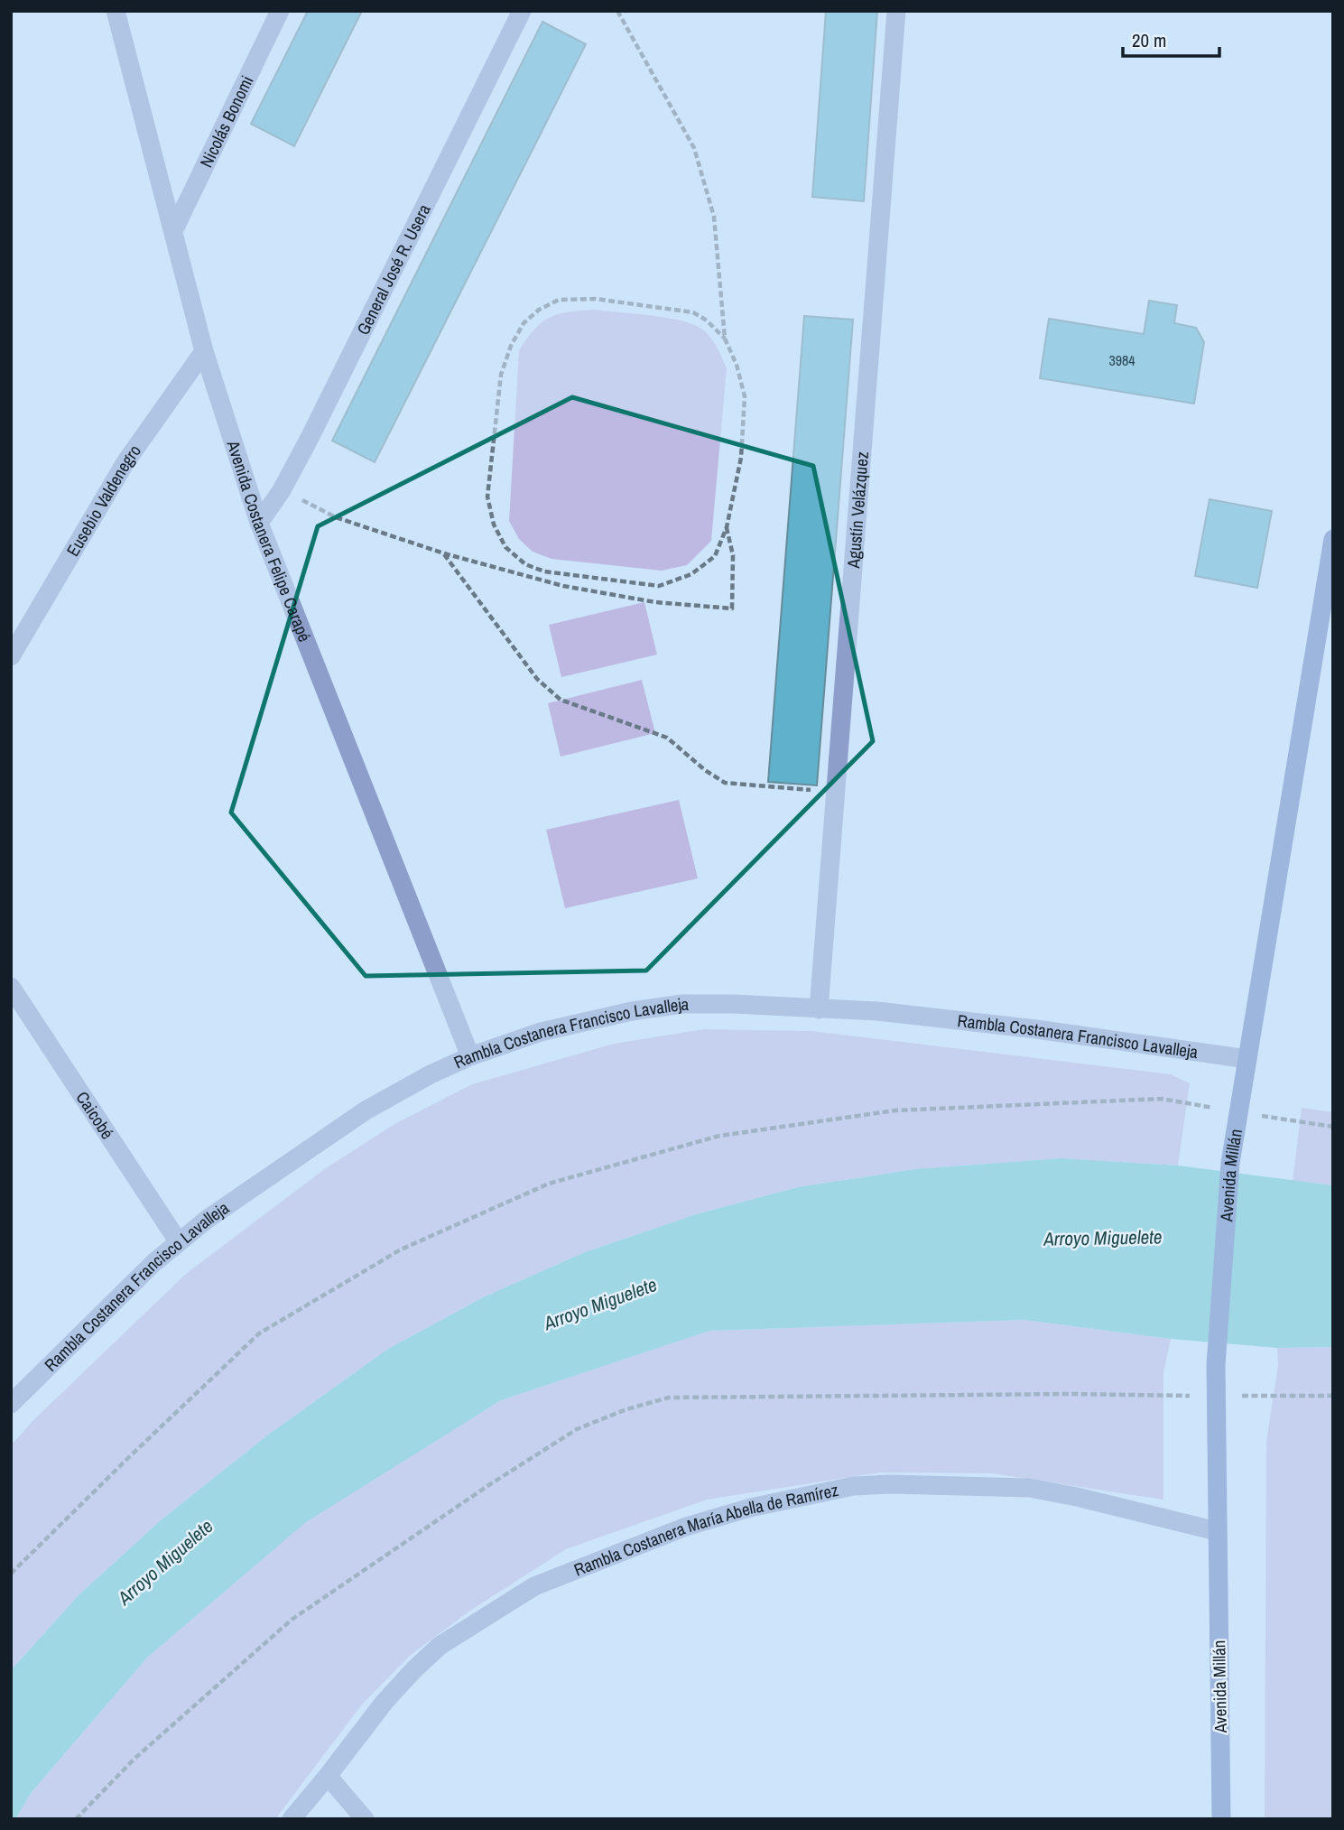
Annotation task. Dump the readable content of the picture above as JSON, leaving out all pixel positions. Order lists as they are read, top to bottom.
{
  "streets": {
    "main road": ["Avenida Millán"],
    "street": [
      "Nicolás Bonomi",
      "General José R. Usera",
      "Eusebio Valdenegro",
      "Agustín Velázquez",
      "Avenida Costanera Felipe Carapé",
      "Rambla Costanera Francisco Lavalleja",
      "Caicobé",
      "Rambla Costanera María Abella de Ramírez"
    ]
  },
  "crossings": [
    ["Nicolás Bonomi", "Avenida Costanera Felipe Carapé"],
    ["General José R. Usera", "Avenida Costanera Felipe Carapé"],
    ["Eusebio Valdenegro", "Avenida Costanera Felipe Carapé"],
    ["Agustín Velázquez", "Rambla Costanera Francisco Lavalleja"],
    ["Avenida Costanera Felipe Carapé", "Rambla Costanera Francisco Lavalleja"],
    ["Rambla Costanera Francisco Lavalleja", "Caicobé"],
    ["Rambla Costanera Francisco Lavalleja", "Avenida Millán"],
    ["Avenida Millán", "Rambla Costanera María Abella de Ramírez"]
  ],
  "water": ["Arroyo Miguelete"],
  "house_numbers": ["3984"],
  "scale_bar": "20 m"
}
